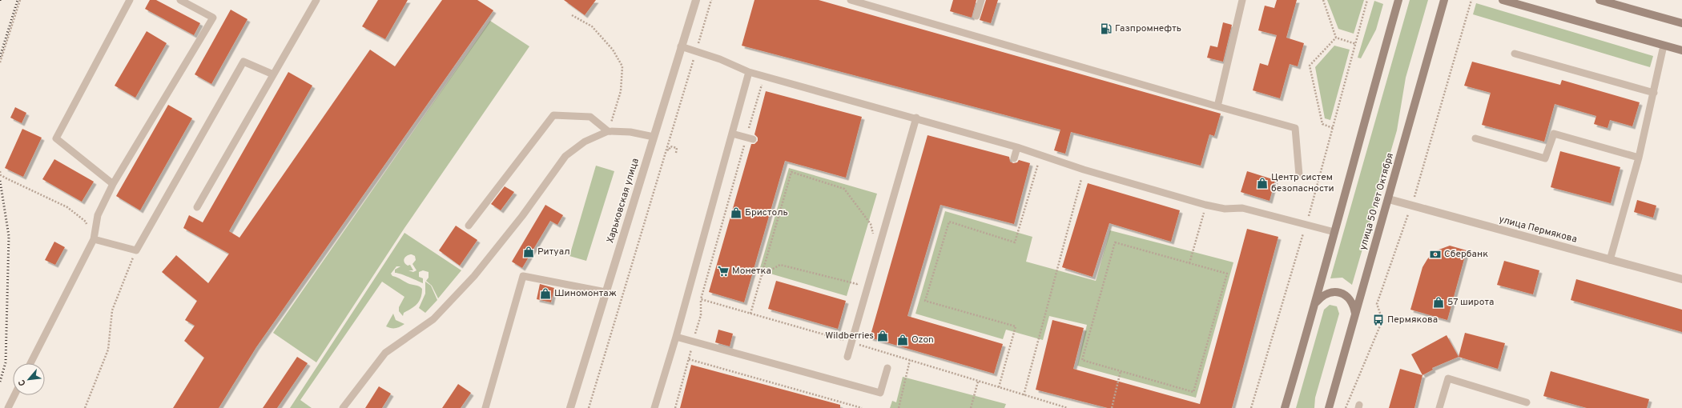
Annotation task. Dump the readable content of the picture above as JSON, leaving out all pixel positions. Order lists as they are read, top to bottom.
{
  "streets": {
    "main road": ["улица 50 лет Октября"],
    "street": ["Харьковская улица", "улица Пермякова"]
  },
  "crossings": [
    ["улица 50 лет Октября", "улица Пермякова"]
  ],
  "places": {
    "fuel station": ["Газпромнефть"],
    "shop": [
      "Центр систем безопасности",
      "Бристоль",
      "Ритуал",
      "Шиномонтаж",
      "57 широта",
      "Wildberries",
      "Ozon"
    ],
    "bank": ["Сбербанк"],
    "supermarket": ["Монетка"],
    "bus stop": ["Пермякова"]
  },
  "north": "bottom left"
}
